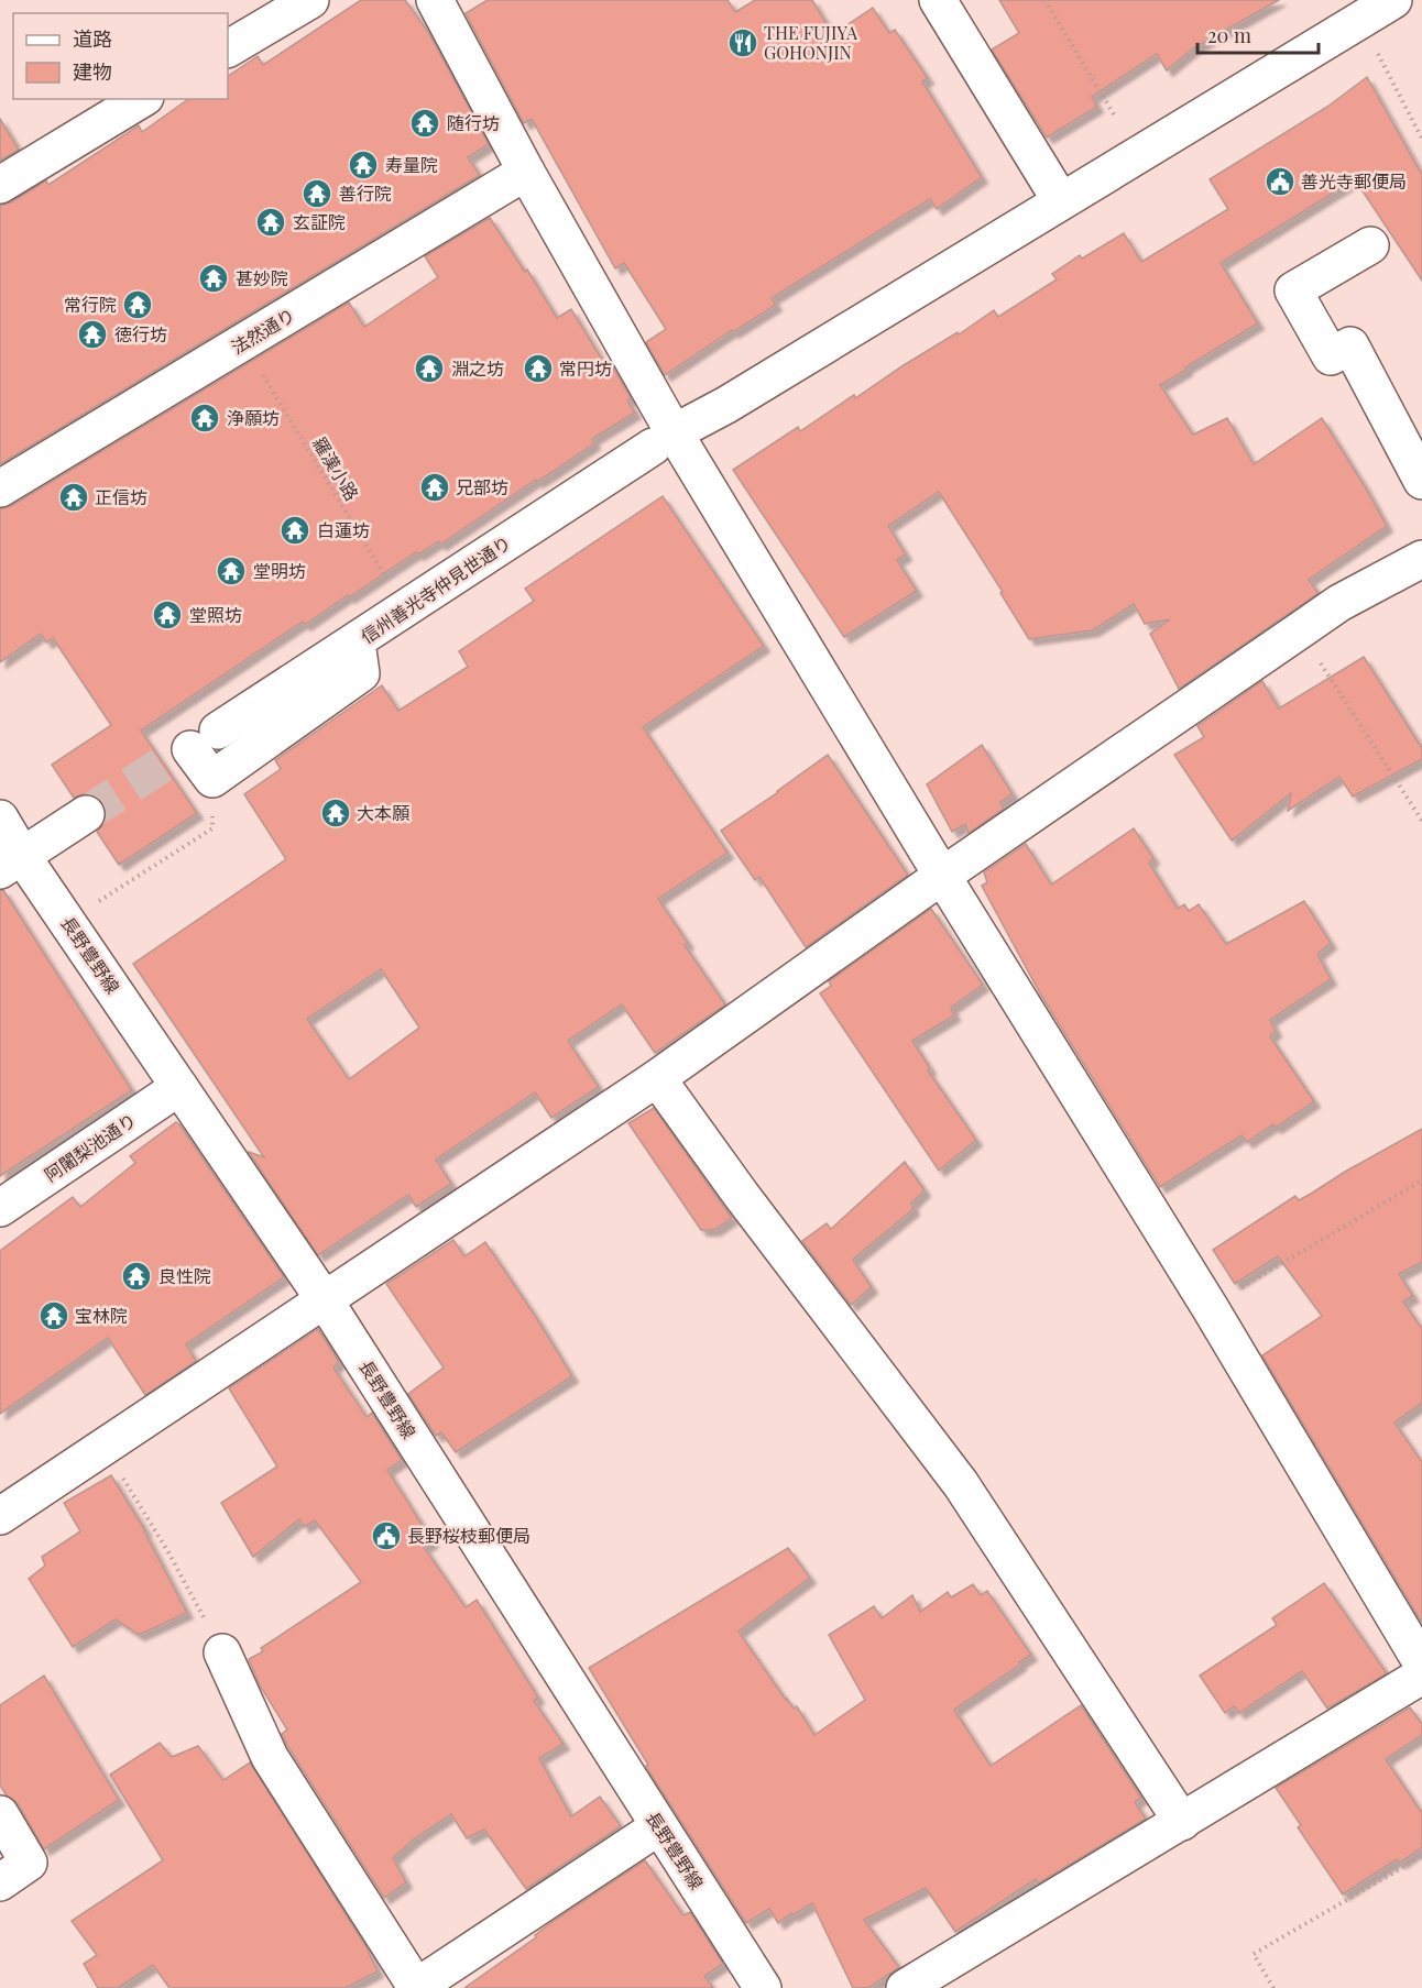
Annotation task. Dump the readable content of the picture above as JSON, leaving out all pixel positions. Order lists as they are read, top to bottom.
{
  "streets": {
    "street": [
      "法然通り",
      "信州善光寺仲見世通り",
      "長野豊野線",
      "阿闍梨池通り"
    ],
    "path": ["羅漢小路"]
  },
  "crossings": [
    ["法然通り", "羅漢小路"],
    ["羅漢小路", "信州善光寺仲見世通り"],
    ["長野豊野線", "阿闍梨池通り"]
  ],
  "places": {
    "restaurant": ["THE FUJIYA GOHONJIN"],
    "temple": [
      "随行坊",
      "寿量院",
      "善行院",
      "玄証院",
      "甚妙院",
      "常行院",
      "徳行坊",
      "淵之坊",
      "常円坊",
      "浄願坊",
      "兄部坊",
      "正信坊",
      "白蓮坊",
      "堂明坊",
      "堂照坊",
      "大本願",
      "良性院",
      "宝林院"
    ],
    "public building": ["善光寺郵便局", "長野桜枝郵便局"]
  },
  "legend": ["道路", "建物"],
  "scale_bar": "20 m"
}
